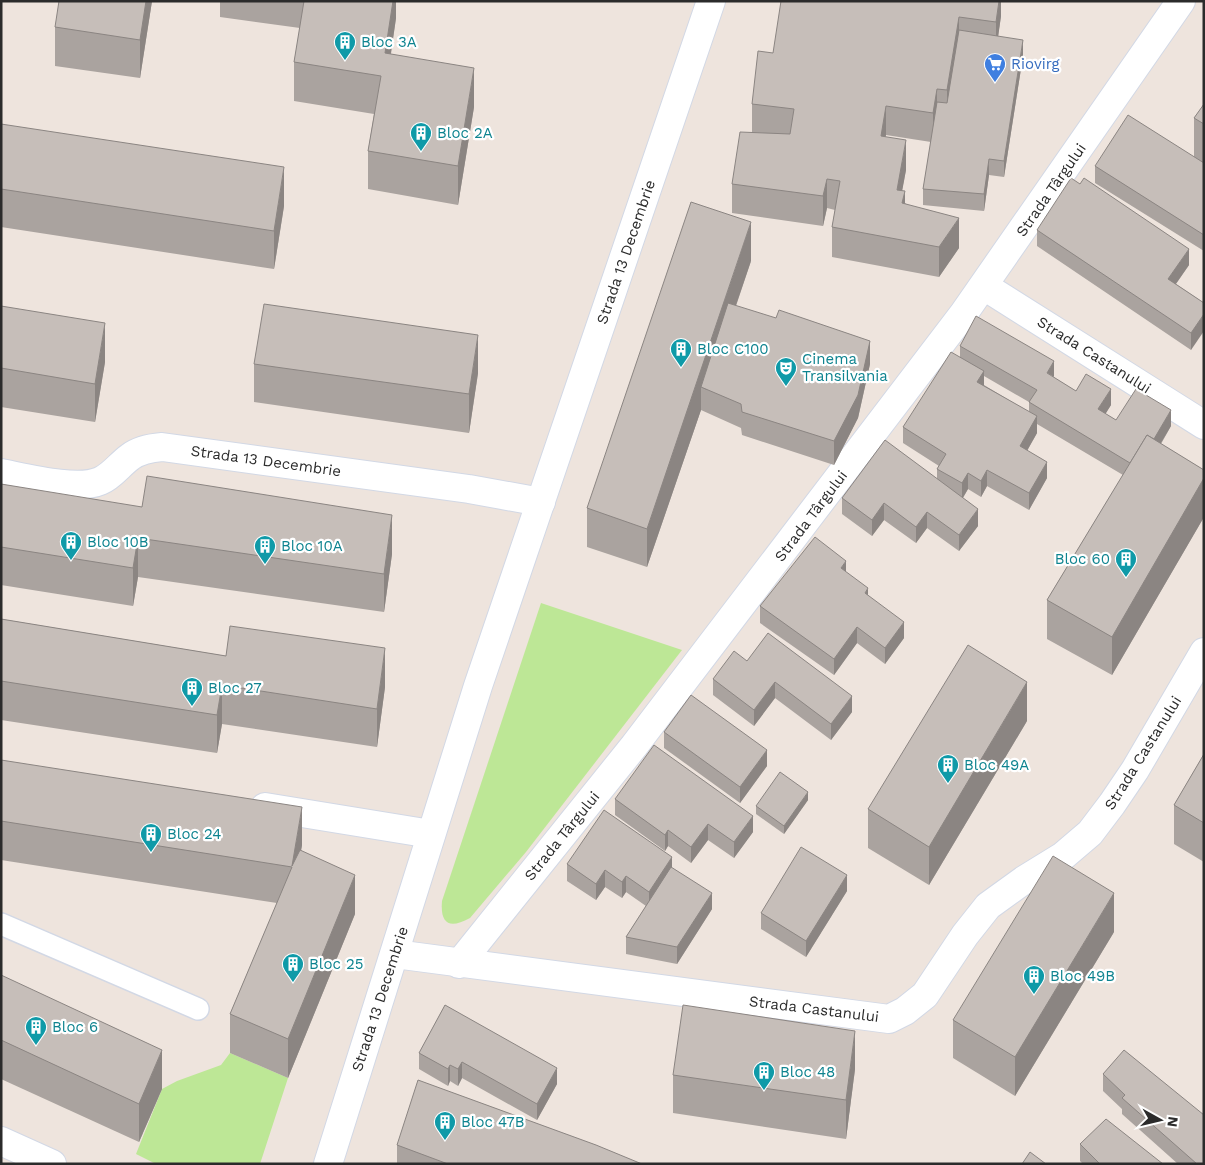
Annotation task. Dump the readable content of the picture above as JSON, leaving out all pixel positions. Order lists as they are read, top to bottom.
{
  "streets": {
    "street": ["Strada Târgului", "Strada 13 Decembrie", "Strada Castanului"]
  },
  "crossings": [
    ["Strada Târgului", "Strada Castanului"]
  ],
  "places": {
    "building": [
      "Bloc 3A",
      "Bloc 2A",
      "Bloc C100",
      "Bloc 10B",
      "Bloc 10A",
      "Bloc 60",
      "Bloc 27",
      "Bloc 49A",
      "Bloc 24",
      "Bloc 25",
      "Bloc 49B",
      "Bloc 6",
      "Bloc 48",
      "Bloc 47B"
    ],
    "supermarket": ["Riovirg"],
    "theatre": ["Cinema Transilvania"]
  },
  "north": "right"
}
